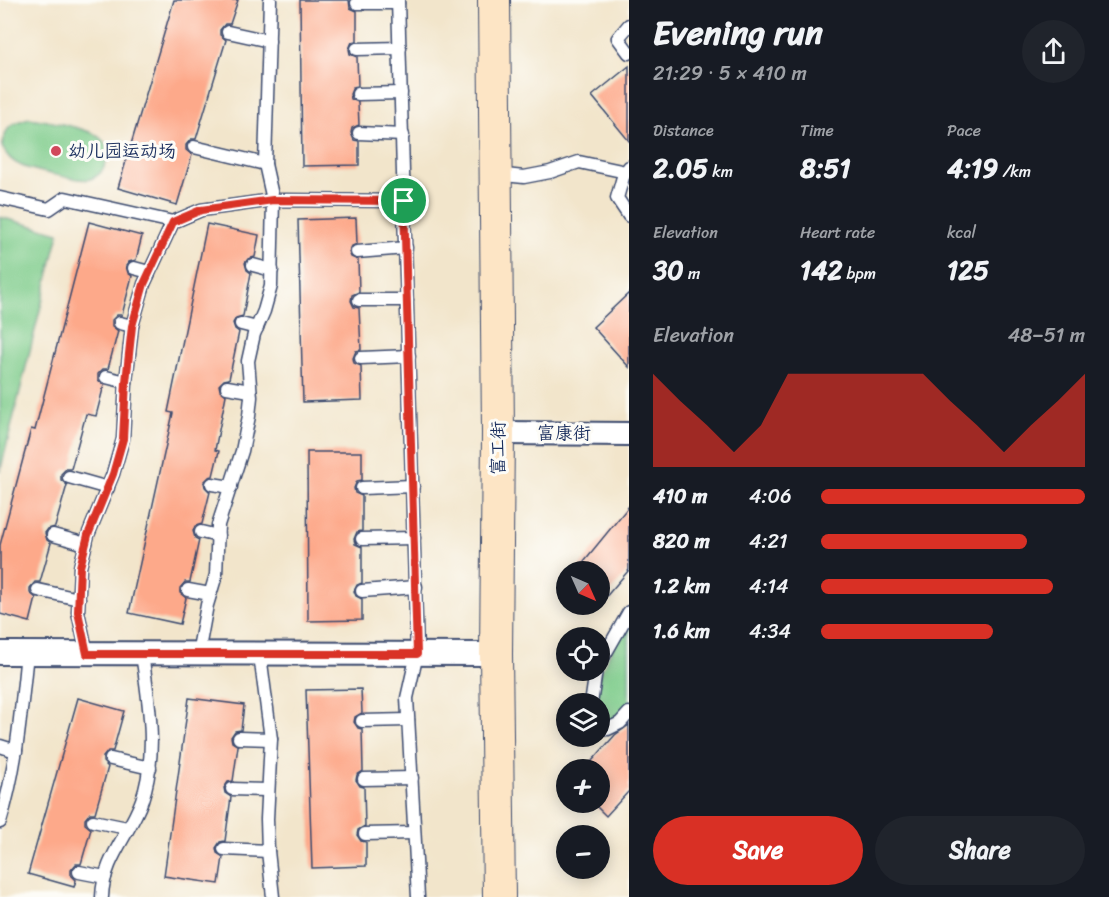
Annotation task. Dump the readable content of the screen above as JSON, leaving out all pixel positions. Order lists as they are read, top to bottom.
{
  "streets": {
    "street": ["富康街", "富工街"]
  },
  "crossings": [
    ["富康街", "富工街"]
  ],
  "places": ["幼儿园运动场"],
  "north": "bottom right",
  "page": {
    "heading": ["Evening run", "21:29 · 5 × 410 m"],
    "stats": [
      ["Distance", "2.05 km"],
      ["Time", "8:51"],
      ["Pace", "4:19 /km"],
      ["Elevation", "30 m"],
      ["Heart rate", "142 bpm"],
      ["kcal", "125"]
    ],
    "chart": ["Elevation", "48–51 m"],
    "list": [
      {
        "name": "410 m",
        "note": "4:06"
      },
      {
        "name": "820 m",
        "note": "4:21"
      },
      {
        "name": "1.2 km",
        "note": "4:14"
      },
      {
        "name": "1.6 km",
        "note": "4:34"
      }
    ],
    "map_buttons": ["+", "−"],
    "buttons": ["Save", "Share"]
  }
}
